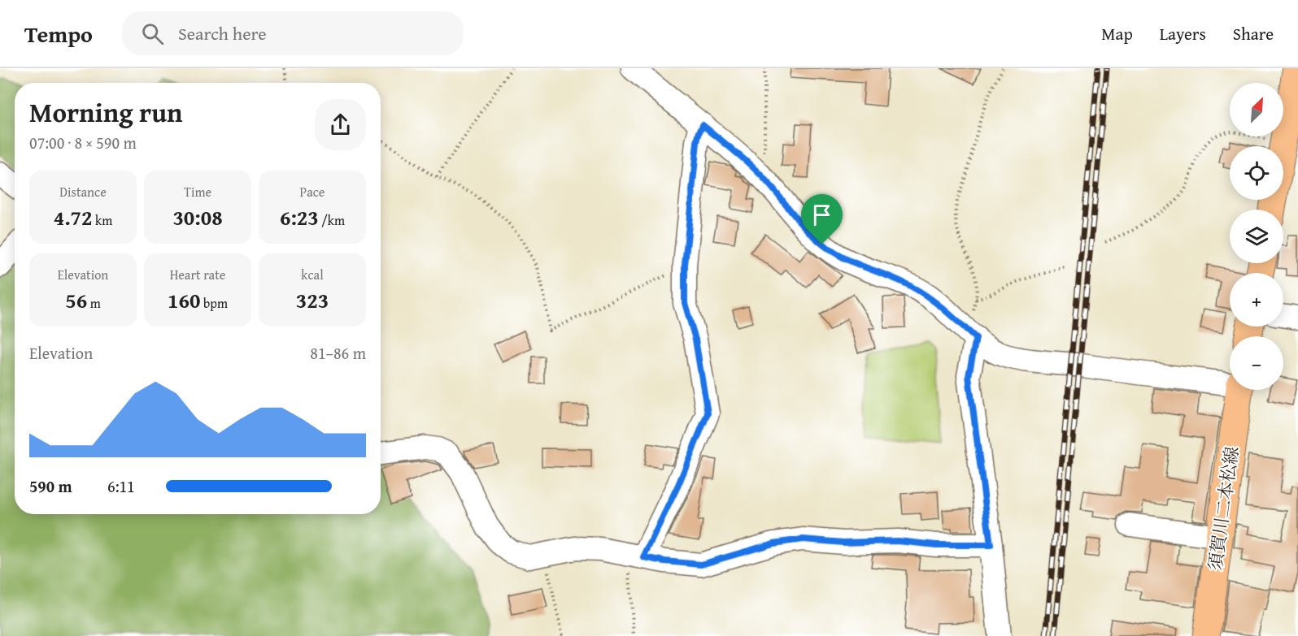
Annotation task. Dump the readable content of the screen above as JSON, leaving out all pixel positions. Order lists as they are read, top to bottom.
{
  "streets": {
    "main road": ["須賀川二本松線"]
  },
  "north": "top right",
  "page": {
    "header": "Tempo",
    "search": "Search here",
    "nav": ["Map", "Layers", "Share"],
    "map_buttons": ["+", "−"],
    "heading": ["Morning run", "07:00 · 8 × 590 m"],
    "stats": [
      ["Distance", "4.72 km"],
      ["Time", "30:08"],
      ["Pace", "6:23 /km"],
      ["Elevation", "56 m"],
      ["Heart rate", "160 bpm"],
      ["kcal", "323"]
    ],
    "chart": ["Elevation", "81–86 m"],
    "list": [
      {
        "name": "590 m",
        "note": "6:11"
      }
    ]
  }
}
